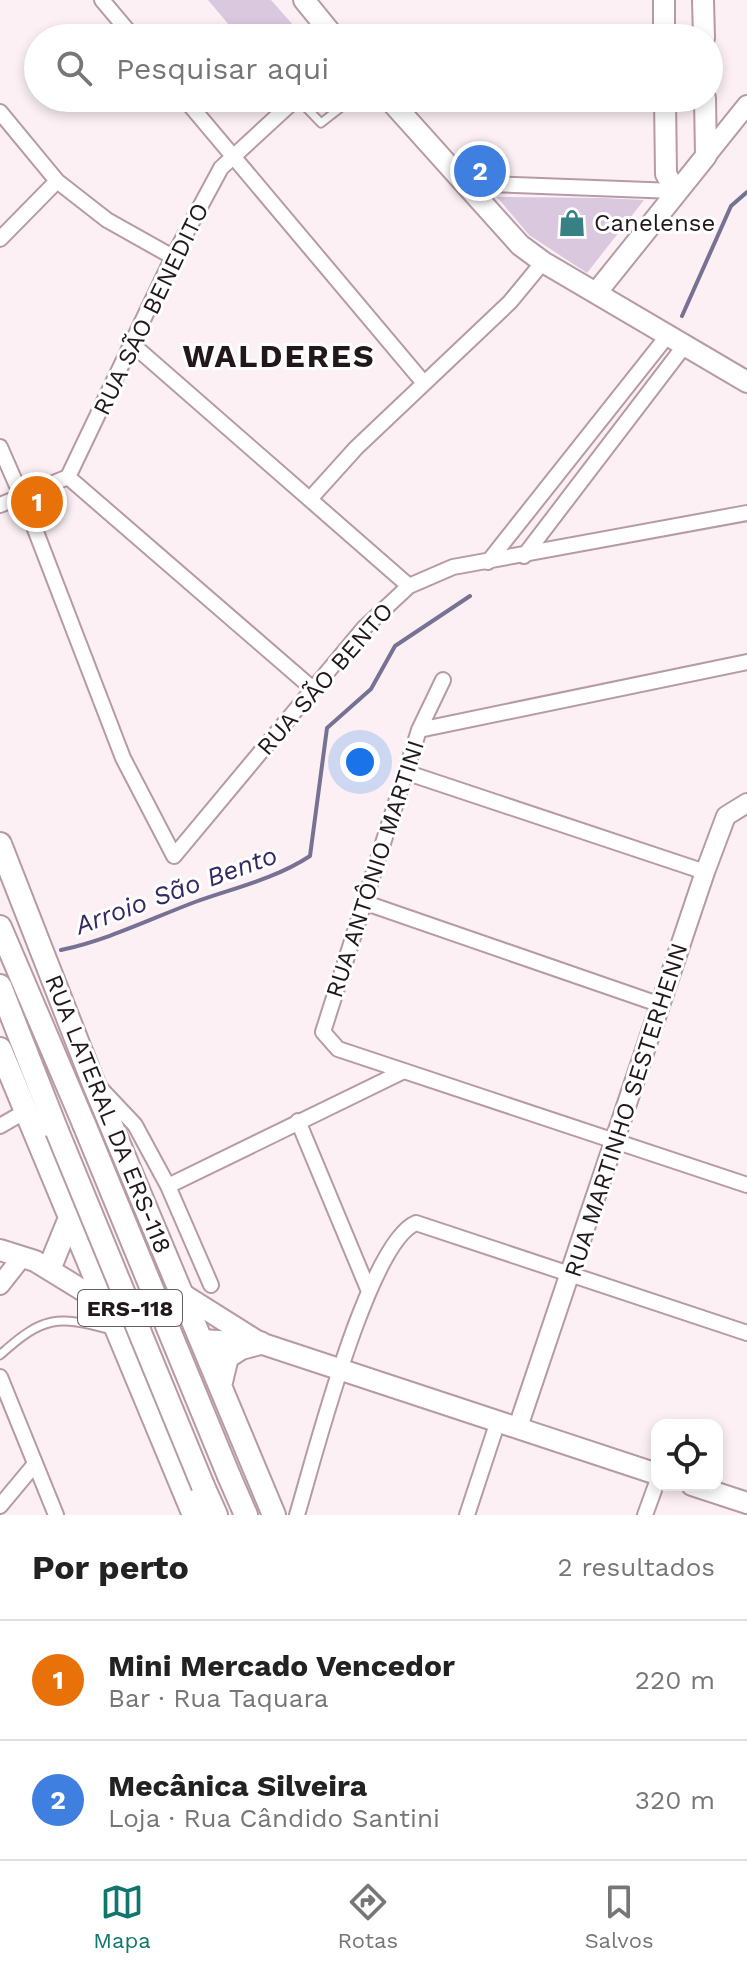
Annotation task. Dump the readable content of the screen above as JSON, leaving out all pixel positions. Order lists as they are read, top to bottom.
{
  "streets": {
    "main road": ["RUA LATERAL DA ERS-118", "ERS-118"],
    "street": [
      "RUA SÃO BENEDITO",
      "RUA SÃO BENTO",
      "RUA ANTÔNIO MARTINI",
      "RUA MARTINHO SESTERHENN"
    ]
  },
  "districts": ["WALDERES"],
  "water": ["Arroio São Bento"],
  "places": {
    "shop": ["Canelense"]
  },
  "page": {
    "search": "Pesquisar aqui",
    "pins": ["2", "1"],
    "heading": ["Por perto", "2 resultados"],
    "list": [
      {
        "mark": "1",
        "name": "Mini Mercado Vencedor",
        "note": "Bar · Rua Taquara",
        "value": "220 m"
      },
      {
        "mark": "2",
        "name": "Mecânica Silveira",
        "note": "Loja · Rua Cândido Santini",
        "value": "320 m"
      }
    ],
    "nav": ["Mapa", "Rotas", "Salvos"]
  }
}
